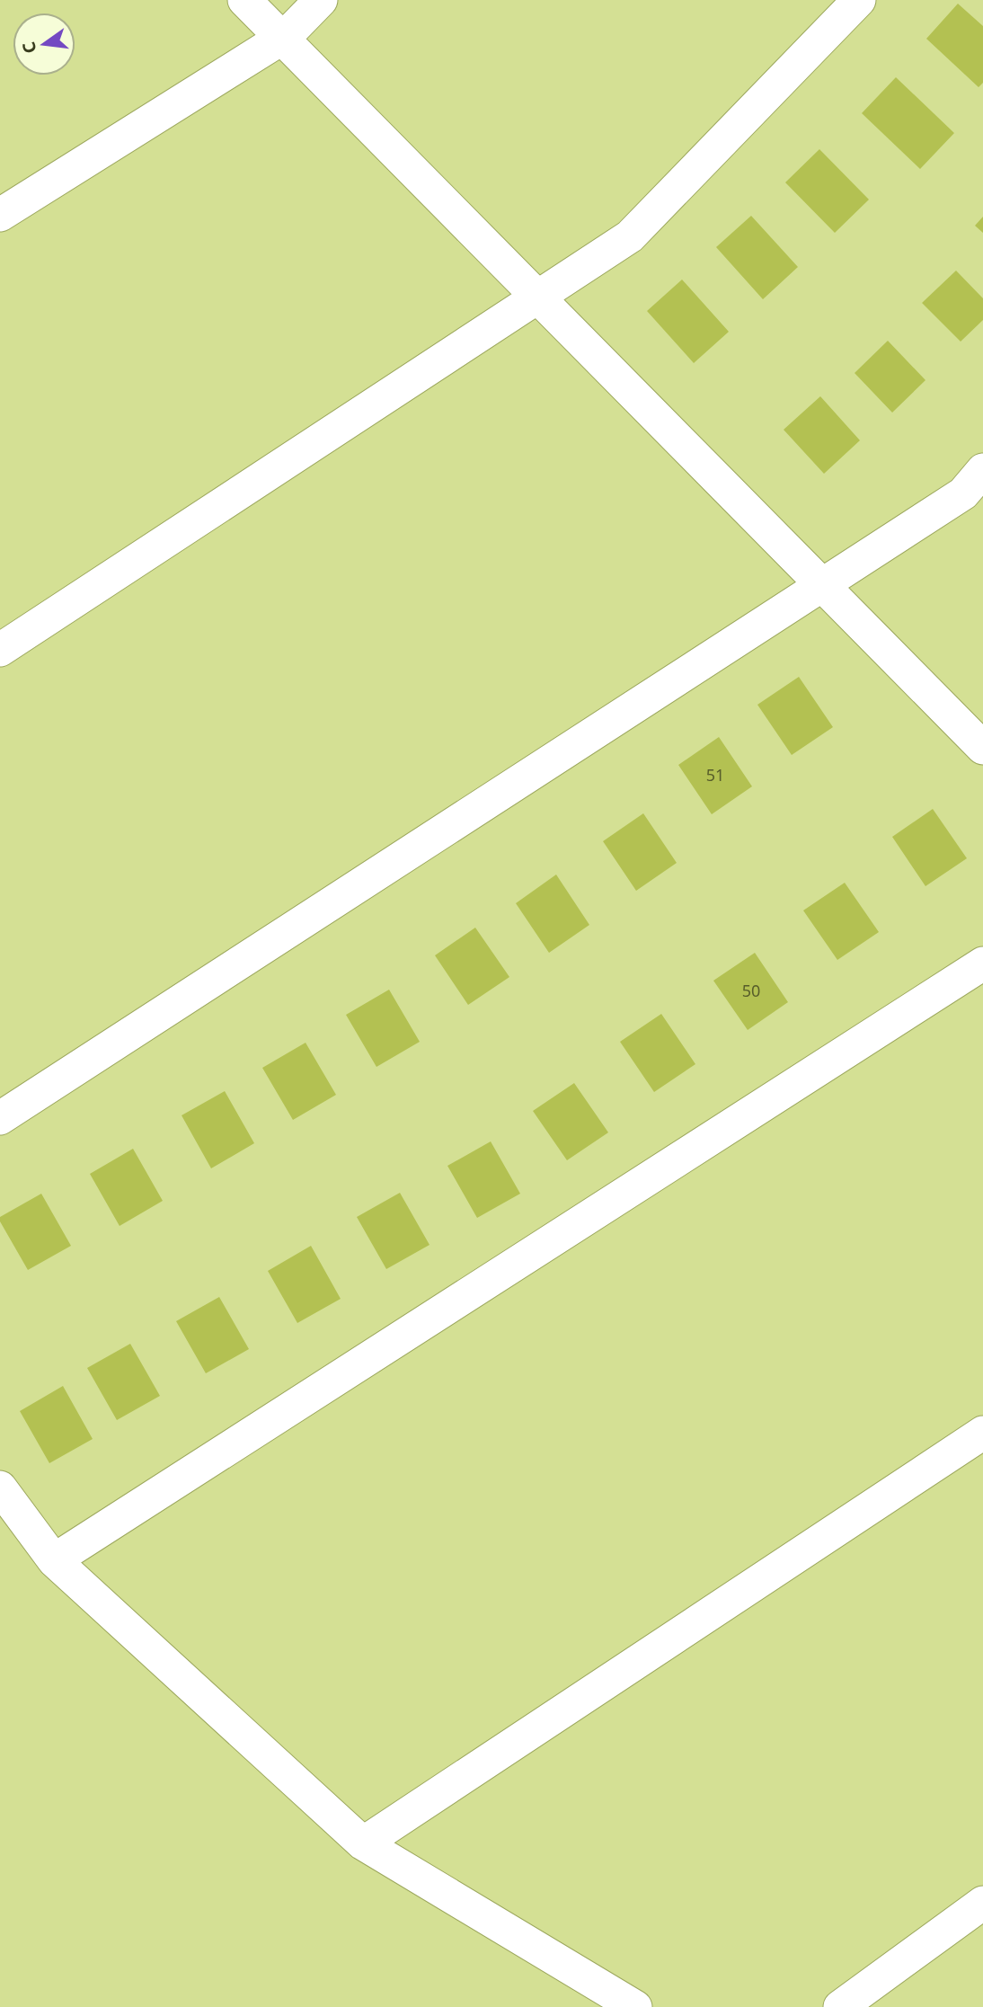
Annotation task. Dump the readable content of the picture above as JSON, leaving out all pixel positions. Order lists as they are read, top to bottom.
{
  "house_numbers": ["51", "50"],
  "north": "left"
}
